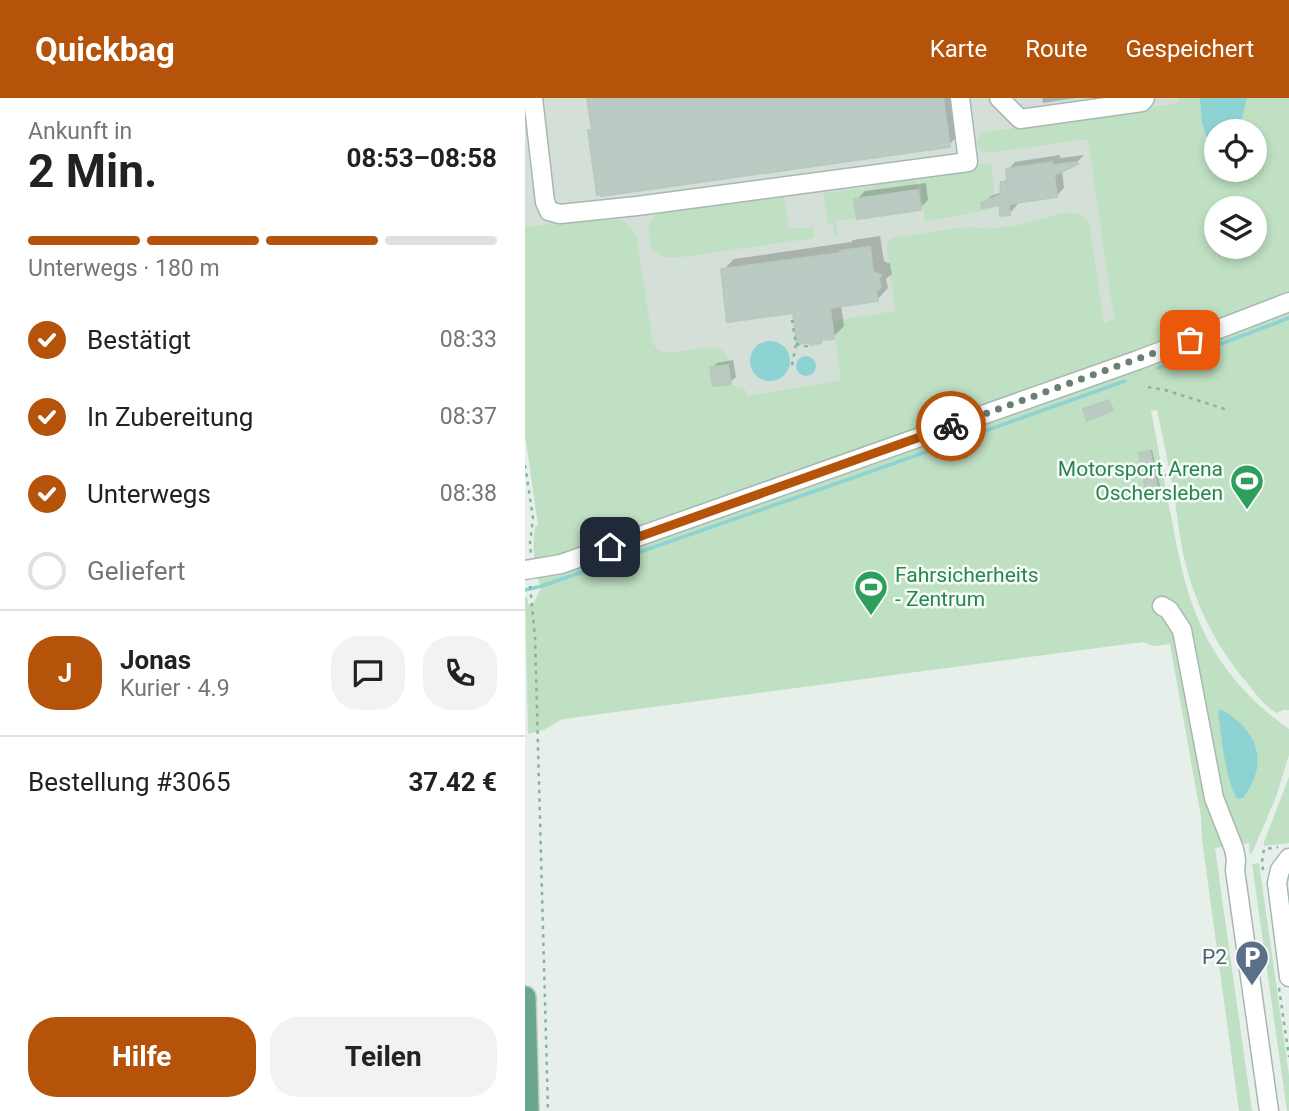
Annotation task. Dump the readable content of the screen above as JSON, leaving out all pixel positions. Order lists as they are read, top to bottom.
{
  "places": {
    "sports": ["Motorsport Arena Oschersleben", "Fahrsicherheits - Zentrum"],
    "parking": ["P2"]
  },
  "page": {
    "header": "Quickbag",
    "nav": ["Karte", "Route", "Gespeichert"],
    "heading": ["2 Min.", "Ankunft in", "08:53–08:58"],
    "panel": [
      "Jonas",
      "Kurier · 4.9",
      "Bestellung #3065",
      "37.42 €"
    ],
    "bar": "Unterwegs · 180 m",
    "list": [
      ["Bestätigt", "08:33"],
      ["In Zubereitung", "08:37"],
      ["Unterwegs", "08:38"],
      "Geliefert"
    ],
    "round": "J",
    "buttons": ["Hilfe", "Teilen"]
  }
}
